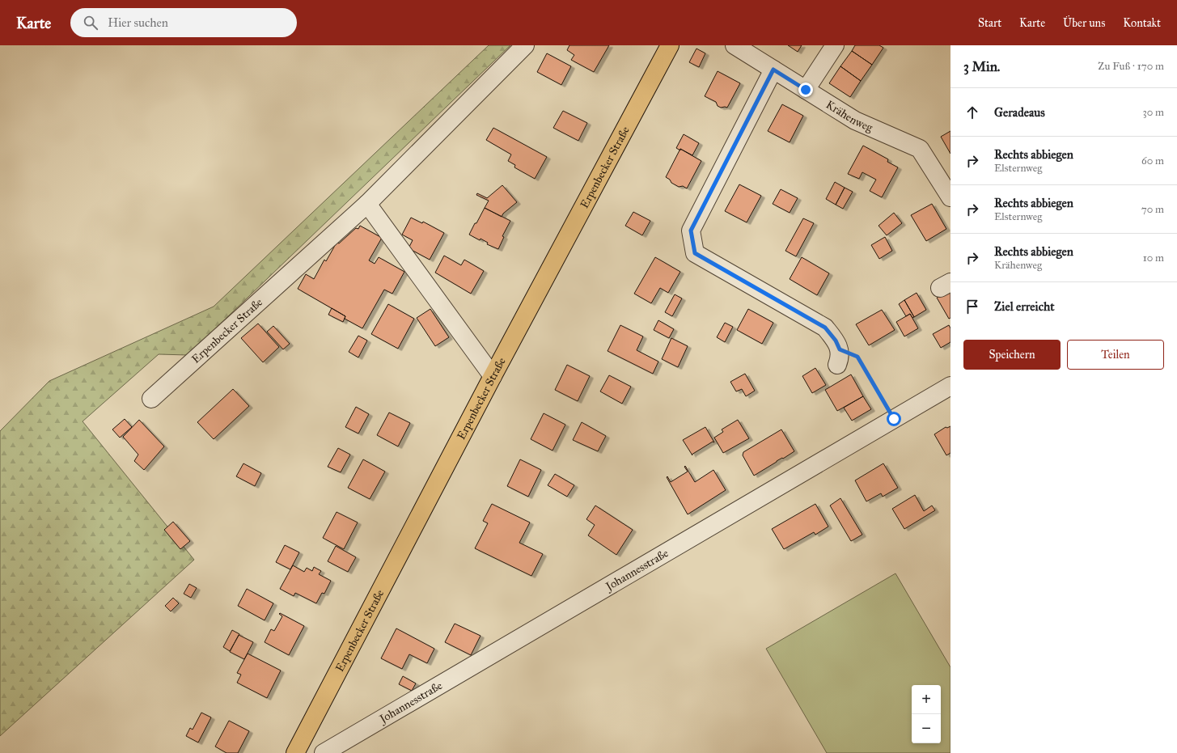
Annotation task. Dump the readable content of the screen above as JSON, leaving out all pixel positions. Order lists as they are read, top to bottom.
{
  "streets": {
    "main road": ["Erpenbecker Straße"],
    "street": ["Krähenweg", "Johannesstraße"]
  },
  "page": {
    "header": "Karte",
    "search": "Hier suchen",
    "nav": [
      "Start",
      "Karte",
      "Über uns",
      "Kontakt"
    ],
    "heading": ["3 Min.", "Zu Fuß · 170 m"],
    "list": [
      ["Geradeaus", "30 m"],
      ["Rechts abbiegen", "Elsternweg", "60 m"],
      ["Rechts abbiegen", "Elsternweg", "70 m"],
      ["Rechts abbiegen", "Krähenweg", "10 m"],
      "Ziel erreicht"
    ],
    "buttons": ["Speichern", "Teilen"],
    "map_buttons": ["+", "−"]
  }
}
